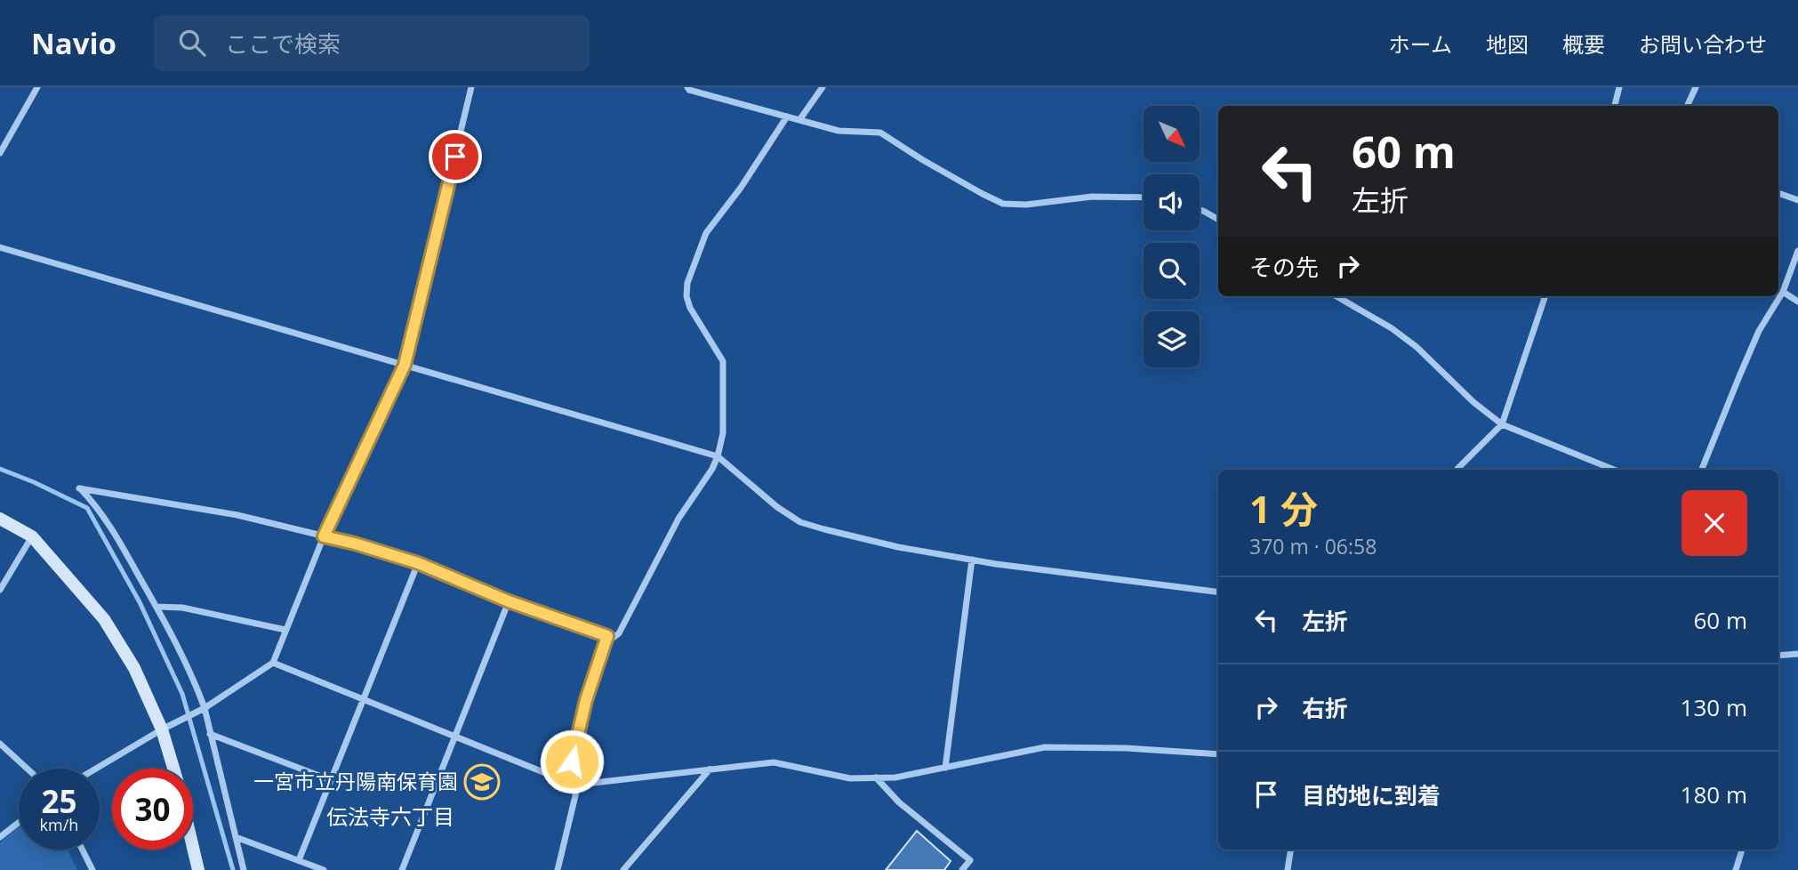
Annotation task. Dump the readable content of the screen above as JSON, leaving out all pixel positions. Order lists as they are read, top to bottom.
{
  "districts": ["伝法寺六丁目"],
  "places": {
    "school or university": ["一宮市立丹陽南保育園"]
  },
  "north": "bottom right",
  "page": {
    "header": "Navio",
    "search": "ここで検索",
    "nav": [
      "ホーム",
      "地図",
      "概要",
      "お問い合わせ"
    ],
    "turn": ["60 m", "左折"],
    "then": "その先",
    "heading": ["1 分", "370 m · 06:58"],
    "list": [
      {
        "name": "左折",
        "value": "60 m"
      },
      {
        "name": "右折",
        "value": "130 m"
      },
      {
        "name": "目的地に到着",
        "value": "180 m"
      }
    ],
    "speed": "25 km/h",
    "limit": "30"
  }
}
